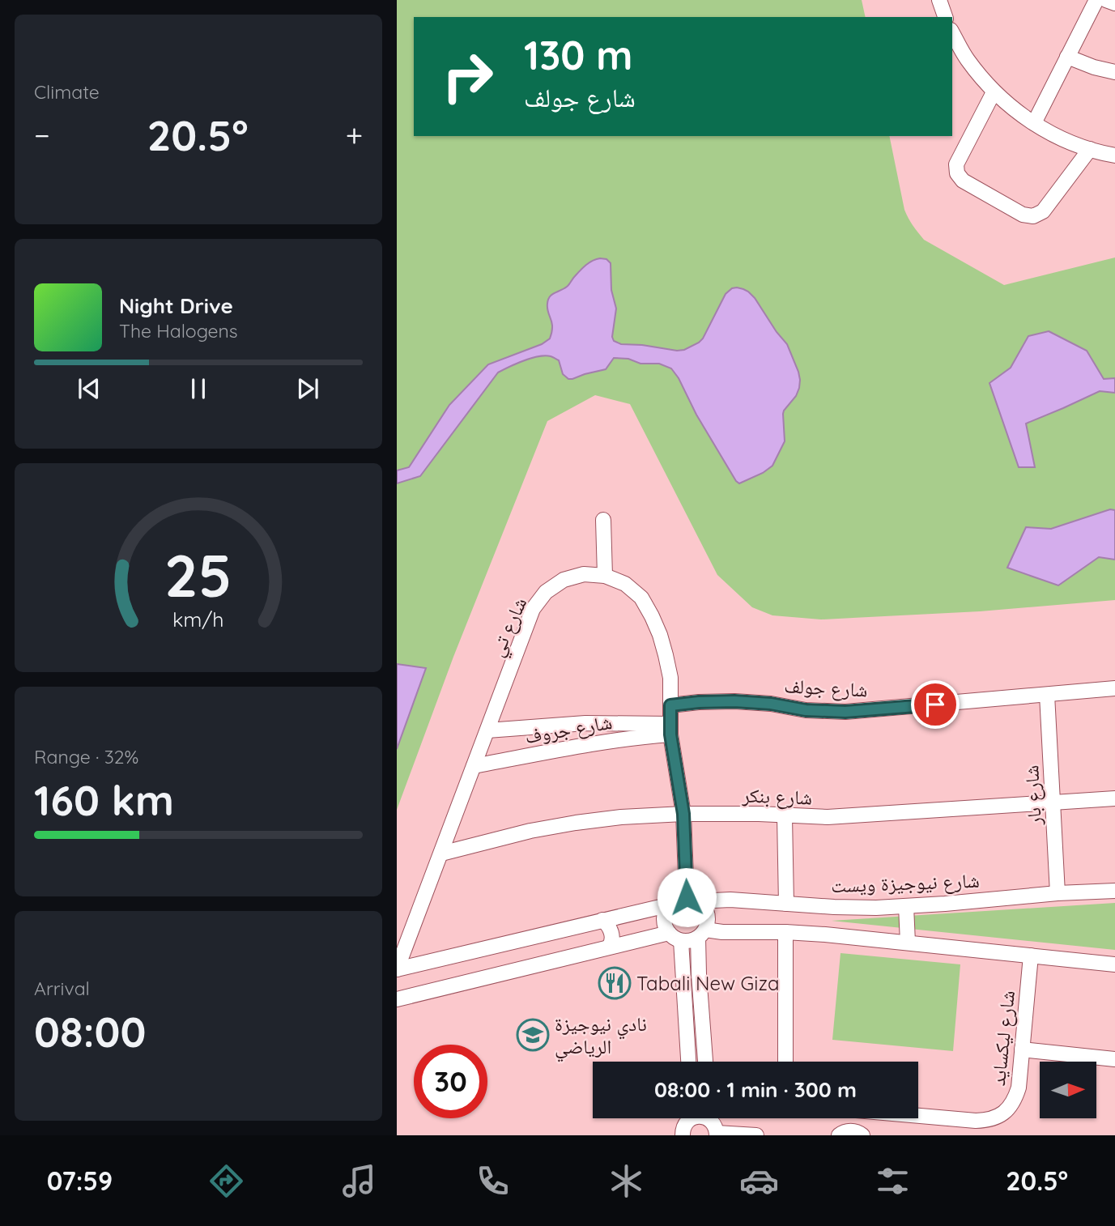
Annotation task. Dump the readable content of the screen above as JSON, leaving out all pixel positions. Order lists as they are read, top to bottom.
{
  "streets": {
    "street": [
      "شارع تي",
      "شارع جولف",
      "شارع جروف",
      "شارع بار",
      "شارع بنكر",
      "شارع نيوجيزة ويست",
      "شارع ليكسايد"
    ]
  },
  "crossings": [
    ["شارع تي", "شارع جولف"],
    ["شارع تي", "شارع جروف"],
    ["شارع تي", "شارع بنكر"],
    ["شارع تي", "شارع نيوجيزة ويست"],
    ["شارع جولف", "شارع بار"],
    ["شارع بار", "شارع بنكر"],
    ["شارع بار", "شارع نيوجيزة ويست"]
  ],
  "places": {
    "restaurant": ["Tabali New Giza"],
    "school or university": ["نادي نيوجيزة الرياضي"]
  },
  "north": "right",
  "page": {
    "tile": [
      "Climate",
      ["Range · 32%", "160 km"],
      ["Arrival", "08:00"]
    ],
    "turn": ["130 m", "شارع جولف"],
    "heat": ["−", "20.5°", "+"],
    "song": ["Night Drive", "The Halogens"],
    "limit": "30",
    "trip": "08:00 · 1 min · 300 m",
    "tabs": ["07:59", "20.5°"],
    "gauge": ["25", "km/h"]
  }
}
